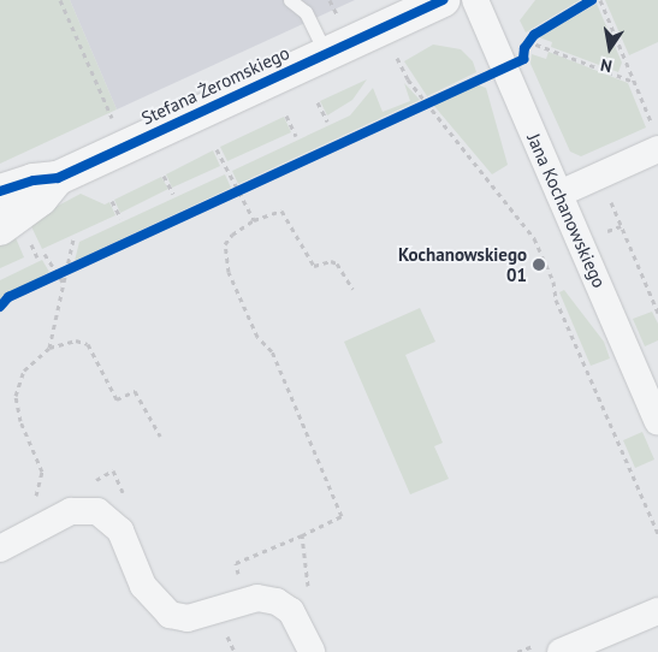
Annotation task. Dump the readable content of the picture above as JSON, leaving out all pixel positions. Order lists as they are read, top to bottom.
{
  "streets": {
    "street": ["Stefana Żeromskiego", "Jana Kochanowskiego"]
  },
  "places": ["Kochanowskiego 01"],
  "north": "bottom"
}
